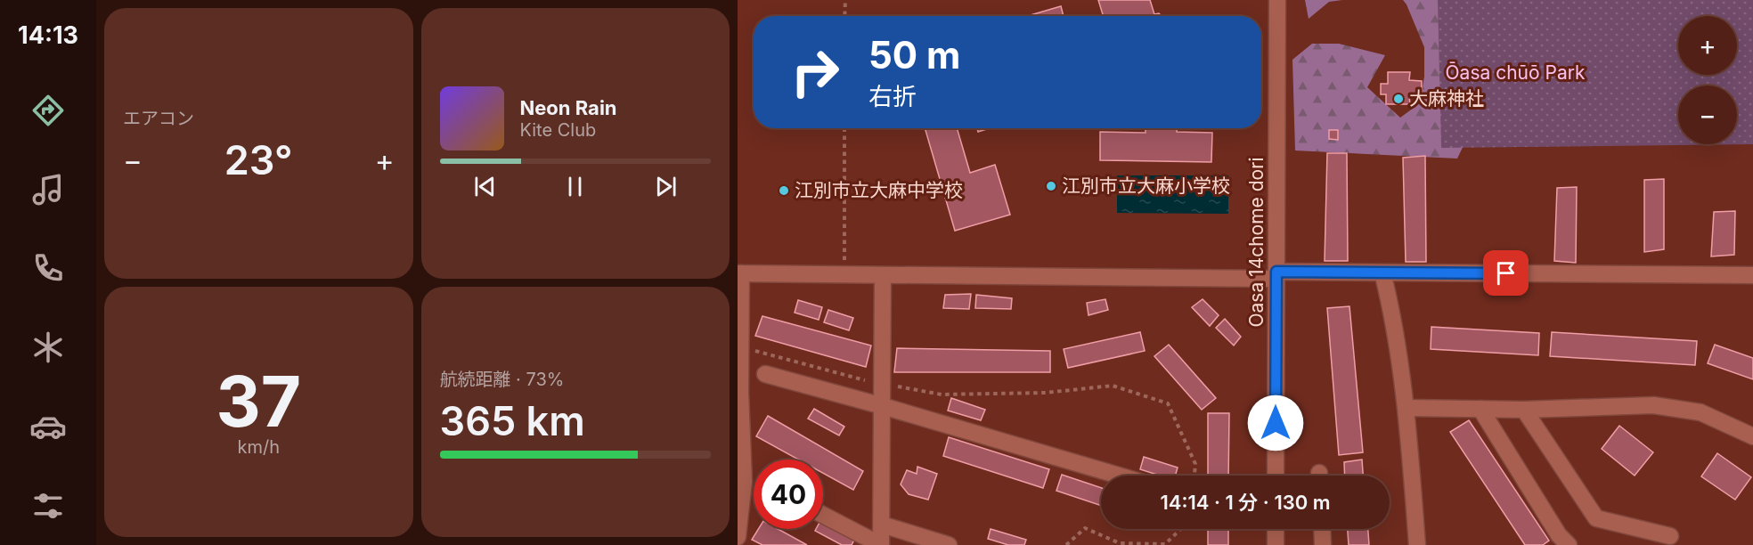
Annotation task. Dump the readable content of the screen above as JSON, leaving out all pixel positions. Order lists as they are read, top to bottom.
{
  "streets": {
    "street": ["Oasa 14chome dori"]
  },
  "parks": ["Ōasa chūō Park"],
  "places": ["大麻神社", "江別市立大麻小学校", "江別市立大麻中学校"],
  "page": {
    "tabs": "14:13",
    "tile": [
      "エアコン",
      ["37", "km/h"],
      ["航続距離 · 73%", "365 km"]
    ],
    "map_buttons": ["+", "−"],
    "turn": ["50 m", "右折"],
    "song": ["Neon Rain", "Kite Club"],
    "heat": ["−", "23°", "+"],
    "limit": "40",
    "trip": "14:14 · 1 分 · 130 m"
  }
}
